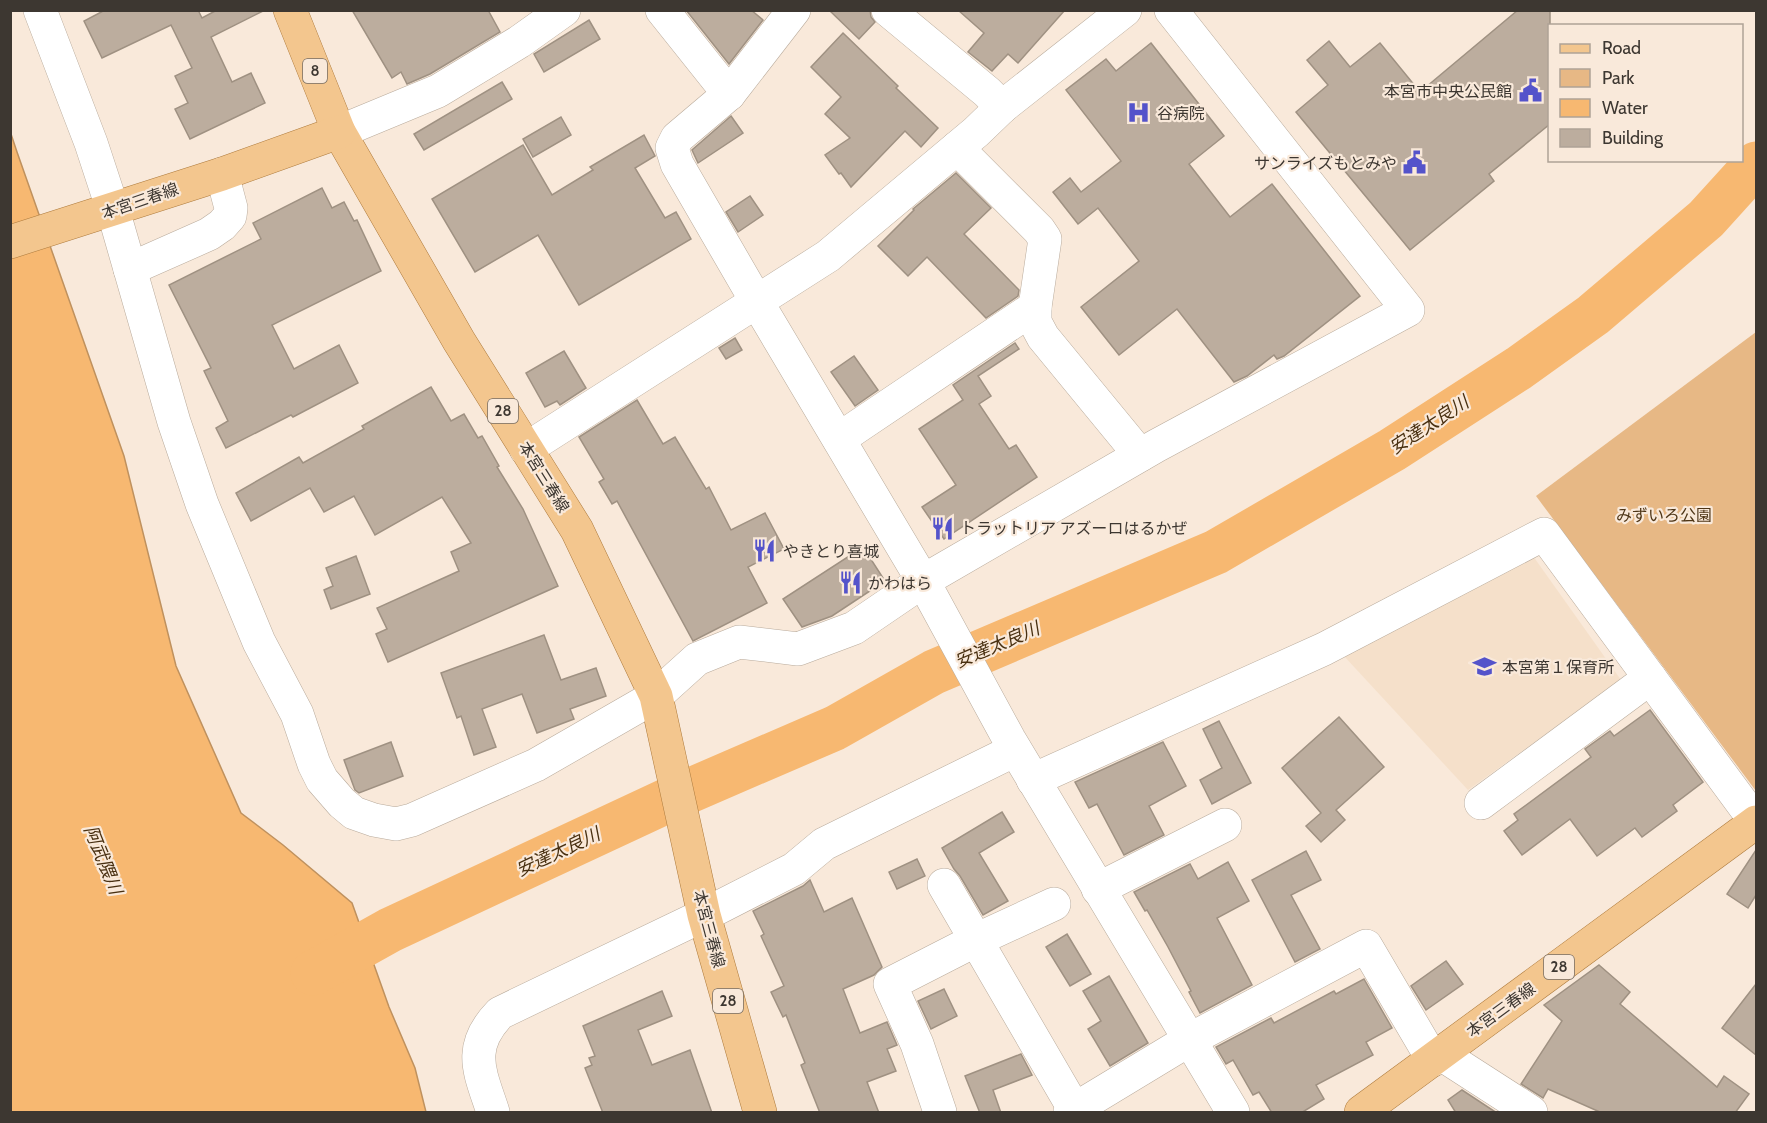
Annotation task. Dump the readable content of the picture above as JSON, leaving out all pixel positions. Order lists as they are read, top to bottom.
{
  "streets": {
    "main road": ["8", "本宮三春線", "28"]
  },
  "crossings": [
    ["8", "本宮三春線"]
  ],
  "water": ["安達太良川", "阿武隈川"],
  "parks": ["みずいろ公園"],
  "places": {
    "public building": ["本宮市中央公民館", "サンライズもとみや"],
    "hospital": ["谷病院"],
    "restaurant": ["トラットリア アズーロはるかぜ", "やきとり喜城", "かわはら"],
    "school or university": ["本宮第１保育所"]
  },
  "legend": [
    "Road",
    "Park",
    "Water",
    "Building"
  ]
}
